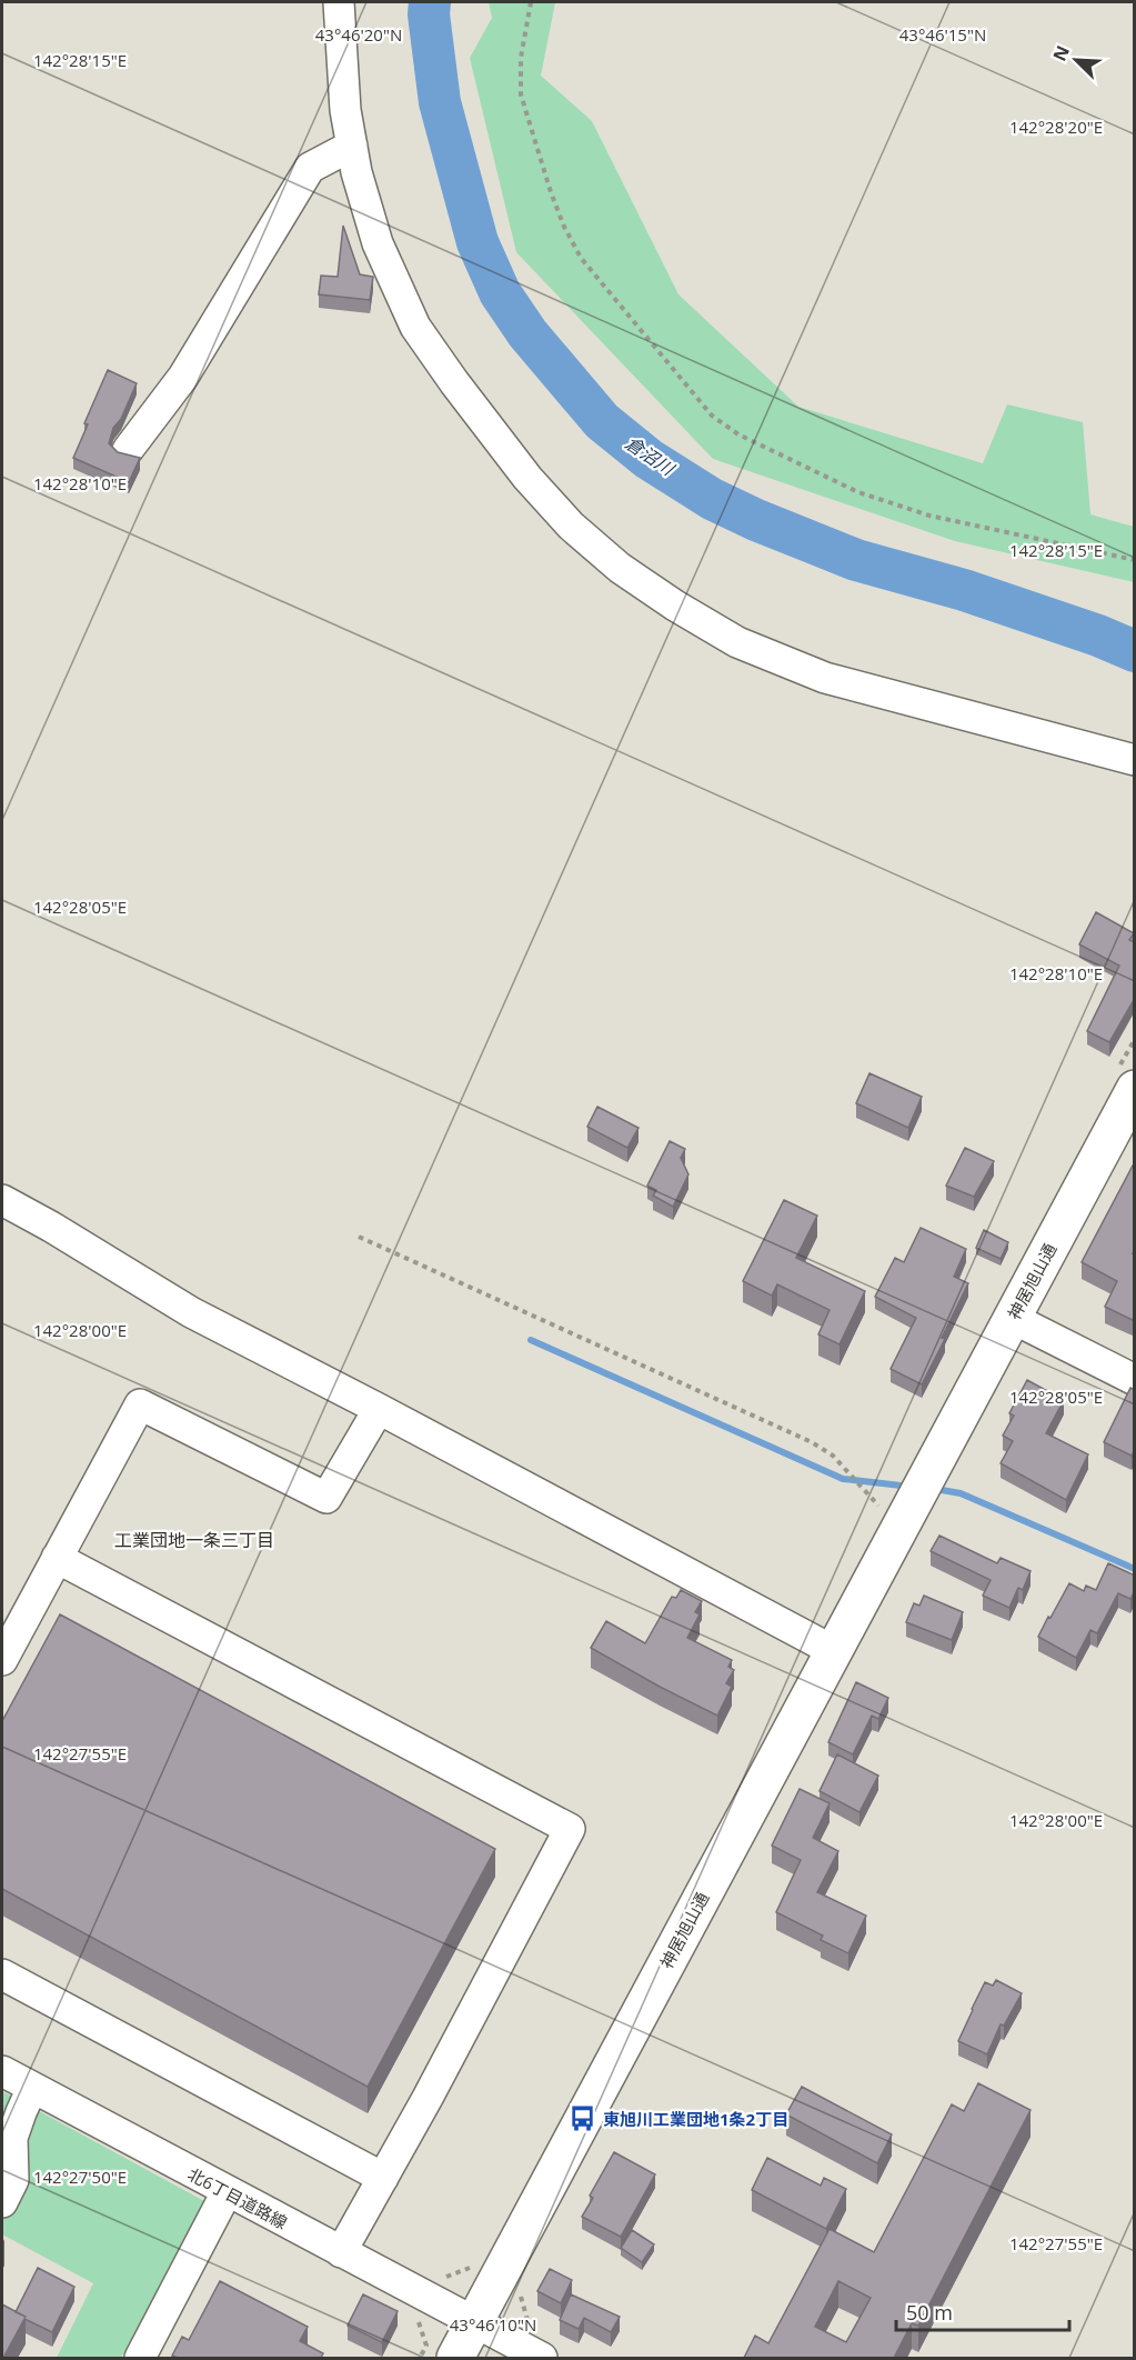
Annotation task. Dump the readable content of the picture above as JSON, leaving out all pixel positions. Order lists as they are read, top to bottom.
{
  "streets": {
    "main road": ["神居旭山通"],
    "street": ["北6丁目道路線"]
  },
  "crossings": [
    ["神居旭山通", "北6丁目道路線"]
  ],
  "districts": ["工業団地一条三丁目"],
  "water": ["倉沼川"],
  "places": {
    "bus stop": ["東旭川工業団地1条2丁目"]
  },
  "scale_bar": "50 m",
  "north": "top left",
  "coordinates": [
    "43°46'15\"N",
    "43°46'20\"N",
    "142°28'15\"E",
    "142°28'20\"E",
    "142°28'10\"E",
    "142°28'05\"E",
    "142°28'00\"E",
    "142°27'55\"E",
    "142°27'50\"E",
    "43°46'10\"N"
  ]
}
